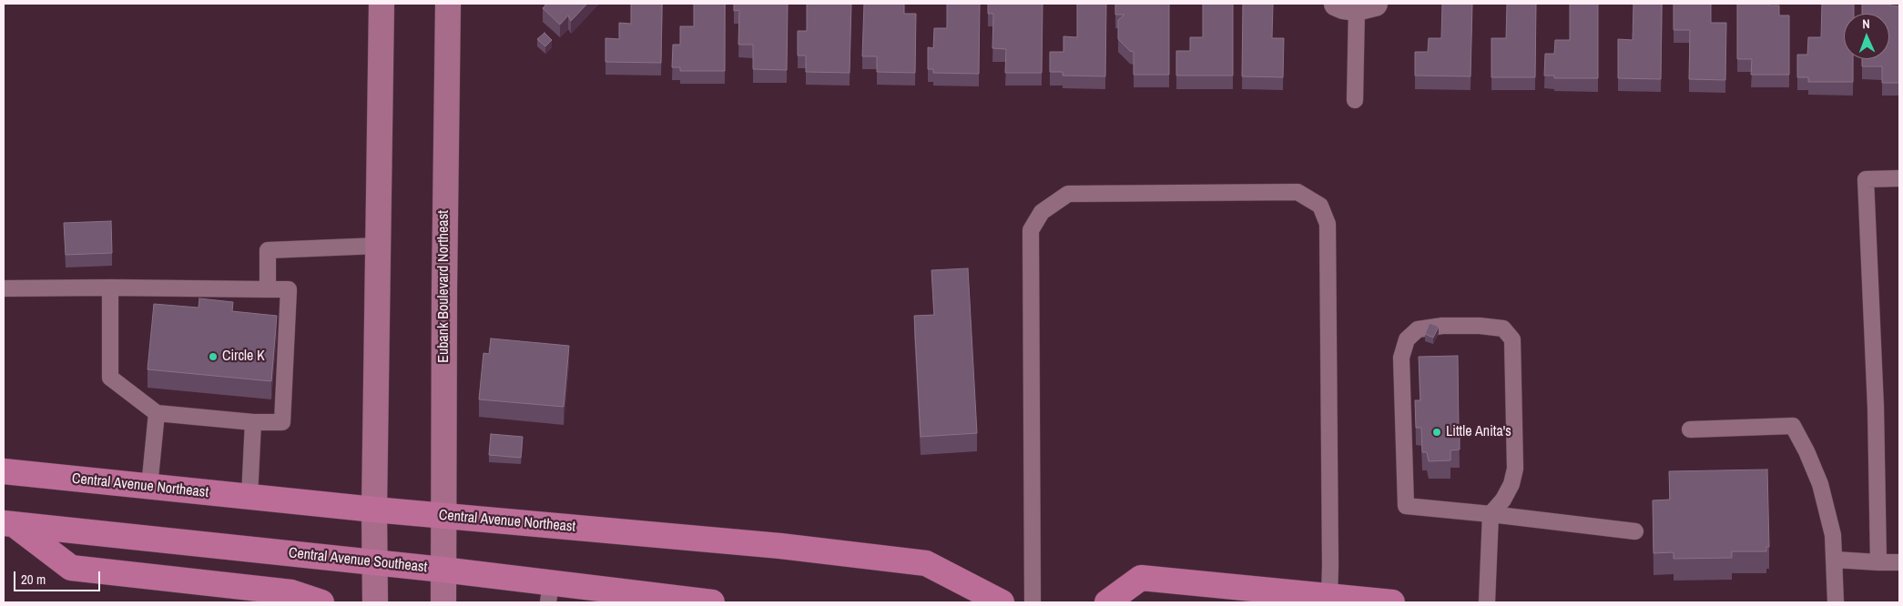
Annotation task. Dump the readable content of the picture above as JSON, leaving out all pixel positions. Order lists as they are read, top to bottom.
{
  "streets": {
    "main road": ["Eubank Boulevard Northeast", "Central Avenue Northeast", "Central Avenue Southeast"]
  },
  "crossings": [
    ["Eubank Boulevard Northeast", "Central Avenue Northeast"],
    ["Eubank Boulevard Northeast", "Central Avenue Southeast"]
  ],
  "places": ["Circle K", "Little Anita's"],
  "scale_bar": "20 m",
  "north": "top"
}
